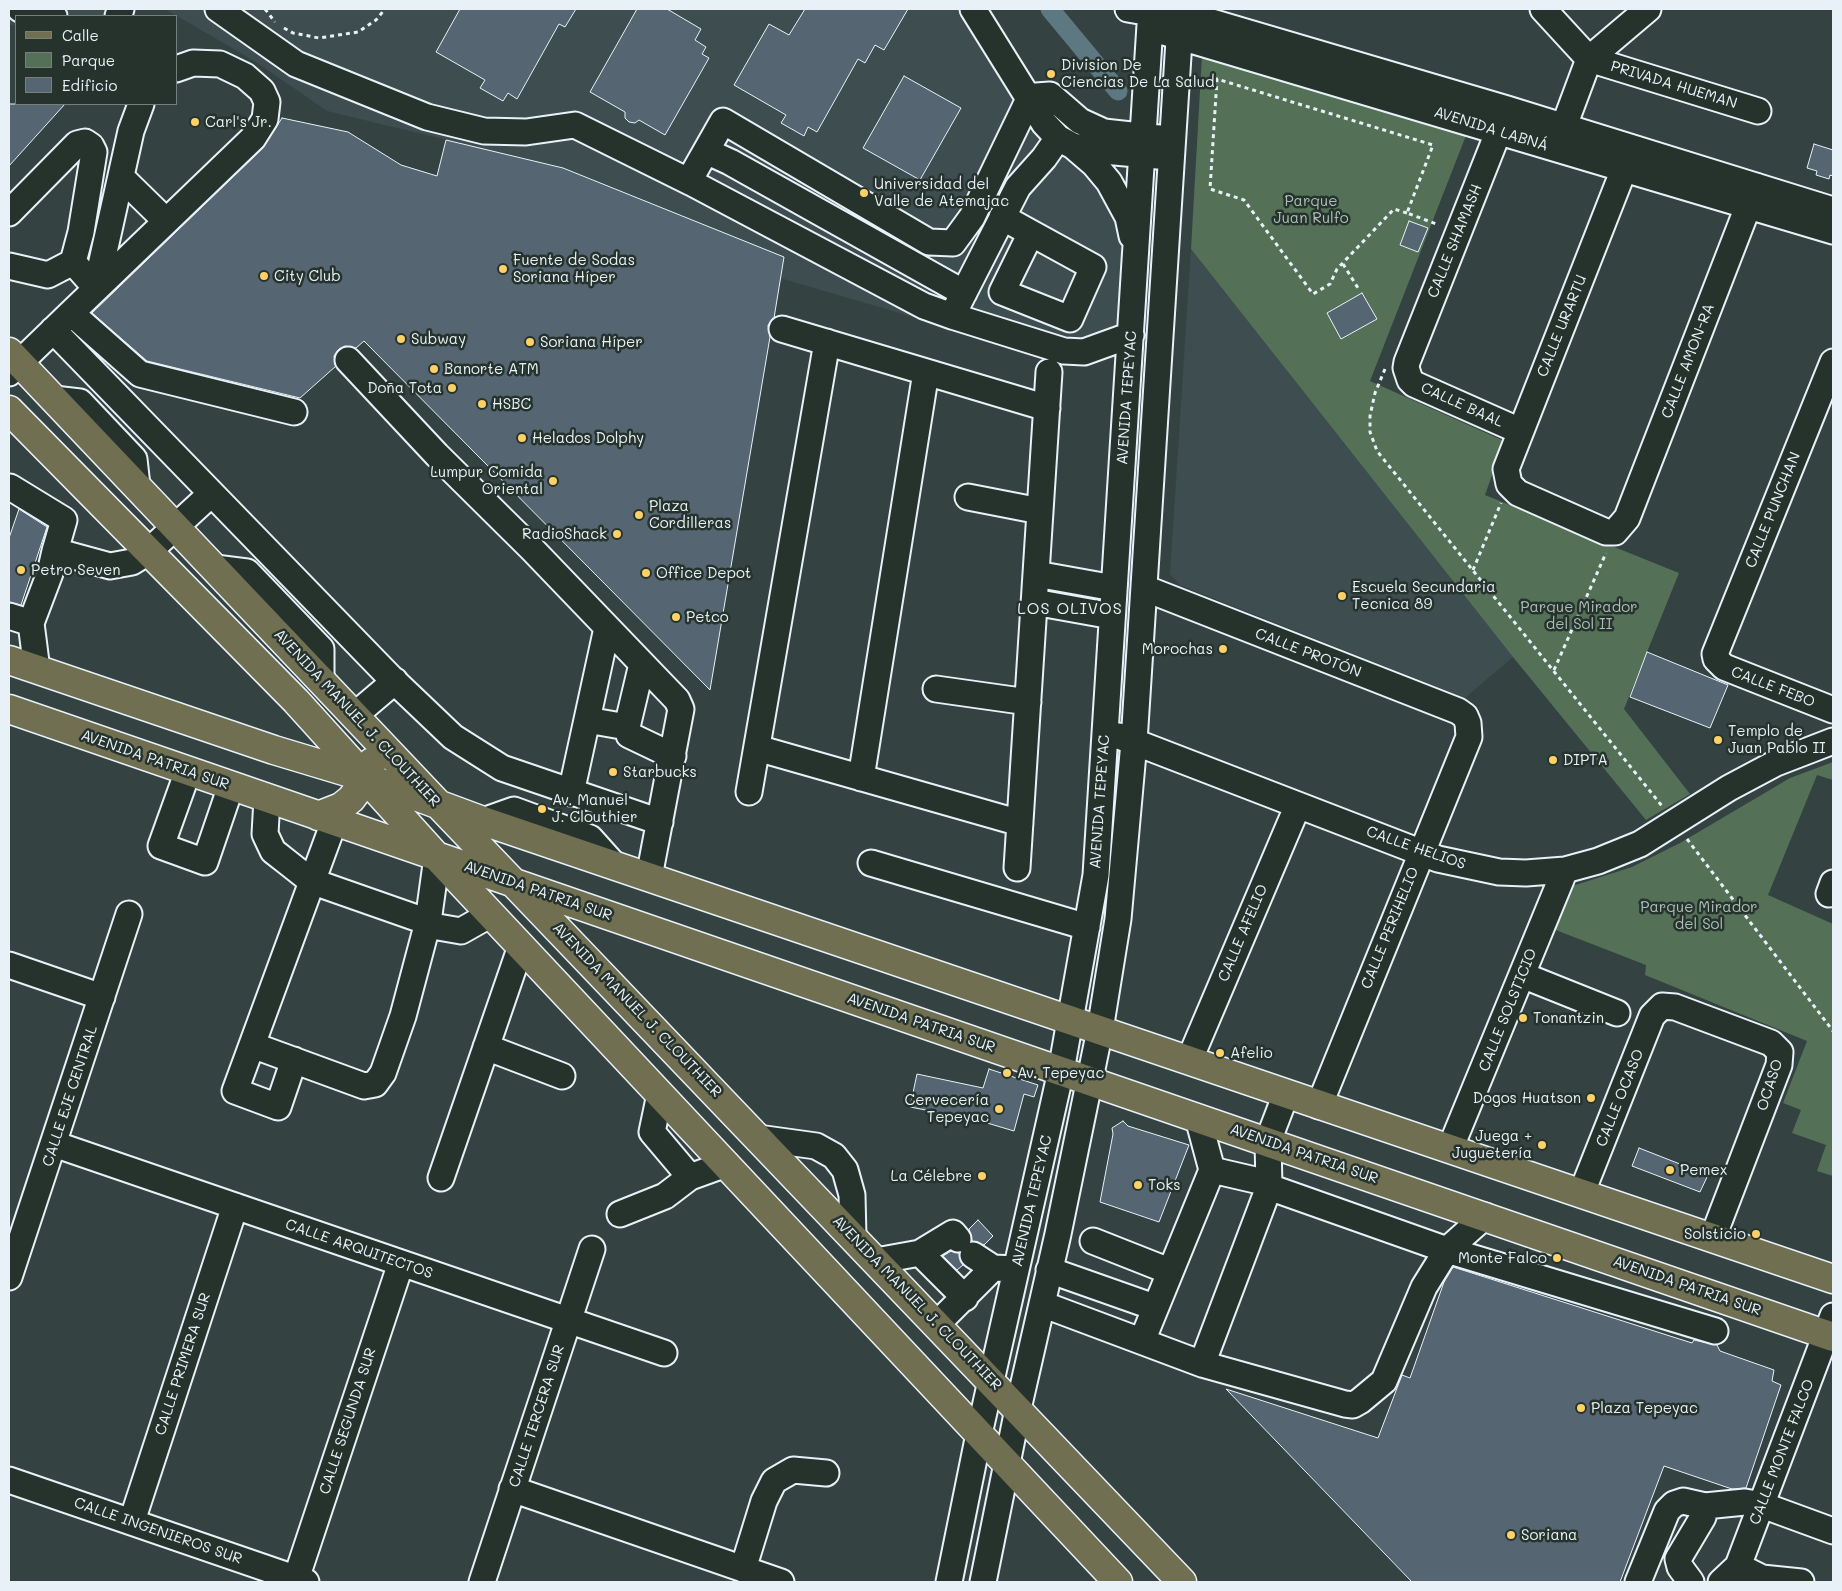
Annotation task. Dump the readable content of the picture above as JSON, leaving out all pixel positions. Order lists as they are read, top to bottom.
{
  "streets": {
    "main road": ["AVENIDA MANUEL J. CLOUTHIER", "AVENIDA PATRIA SUR"],
    "street": [
      "PRIVADA HUEMAN",
      "AVENIDA LABNÁ",
      "CALLE SHAMASH",
      "CALLE URARTU",
      "CALLE AMON-RA",
      "AVENIDA TEPEYAC",
      "CALLE BAAL",
      "CALLE PUNCHAN",
      "CALLE PROTÓN",
      "CALLE FEBO",
      "CALLE HELIOS",
      "CALLE PERIHELIO",
      "CALLE AFELIO",
      "CALLE SOLSTICIO",
      "OCASO",
      "CALLE EJE CENTRAL",
      "CALLE OCASO",
      "CALLE ARQUITECTOS",
      "CALLE PRIMERA SUR",
      "CALLE TERCERA SUR",
      "CALLE SEGUNDA SUR",
      "CALLE MONTE FALCO",
      "CALLE INGENIEROS SUR"
    ]
  },
  "crossings": [
    ["AVENIDA LABNÁ", "CALLE SHAMASH"],
    ["AVENIDA LABNÁ", "CALLE URARTU"],
    ["AVENIDA LABNÁ", "CALLE AMON-RA"],
    ["AVENIDA LABNÁ", "AVENIDA TEPEYAC"],
    ["CALLE SHAMASH", "CALLE BAAL"],
    ["CALLE URARTU", "CALLE BAAL"],
    ["AVENIDA TEPEYAC", "CALLE PROTÓN"],
    ["AVENIDA TEPEYAC", "AVENIDA MANUEL J. CLOUTHIER"],
    ["AVENIDA TEPEYAC", "AVENIDA PATRIA SUR"],
    ["AVENIDA TEPEYAC", "CALLE HELIOS"],
    ["CALLE PUNCHAN", "CALLE FEBO"],
    ["CALLE PROTÓN", "CALLE PERIHELIO"],
    ["AVENIDA MANUEL J. CLOUTHIER", "AVENIDA PATRIA SUR"],
    ["AVENIDA PATRIA SUR", "CALLE MONTE FALCO"],
    ["CALLE HELIOS", "CALLE PERIHELIO"],
    ["CALLE HELIOS", "CALLE AFELIO"],
    ["CALLE HELIOS", "CALLE SOLSTICIO"],
    ["OCASO", "CALLE OCASO"],
    ["CALLE EJE CENTRAL", "CALLE ARQUITECTOS"],
    ["CALLE ARQUITECTOS", "CALLE PRIMERA SUR"],
    ["CALLE ARQUITECTOS", "CALLE TERCERA SUR"],
    ["CALLE ARQUITECTOS", "CALLE SEGUNDA SUR"],
    ["CALLE PRIMERA SUR", "CALLE INGENIEROS SUR"],
    ["CALLE SEGUNDA SUR", "CALLE INGENIEROS SUR"]
  ],
  "districts": ["LOS OLIVOS"],
  "parks": ["Parque Juan Rulfo", "Parque Mirador del Sol II", "Parque Mirador del Sol"],
  "places": [
    "Division De Ciencias De La Salud",
    "Carl's Jr.",
    "Universidad del Valle de Atemajac",
    "Fuente de Sodas Soriana Híper",
    "City Club",
    "Subway",
    "Soriana Híper",
    "Banorte ATM",
    "Doña Tota",
    "HSBC",
    "Helados Dolphy",
    "Lumpur Comida Oriental",
    "Plaza Cordilleras",
    "RadioShack",
    "Petro Seven",
    "Office Depot",
    "Escuela Secundaria Tecnica 89",
    "Petco",
    "Morochas",
    "Templo de Juan Pablo II",
    "DIPTA",
    "Starbucks",
    "Av. Manuel J. Clouthier",
    "Tonantzin",
    "Afelio",
    "Av. Tepeyac",
    "Dogos Huatson",
    "Cervecería Tepeyac",
    "Juega + Juguetería",
    "Pemex",
    "La Célebre",
    "Toks",
    "Solsticio",
    "Monte Falco",
    "Plaza Tepeyac",
    "Soriana"
  ],
  "legend": ["Calle", "Parque", "Edificio"]
}
